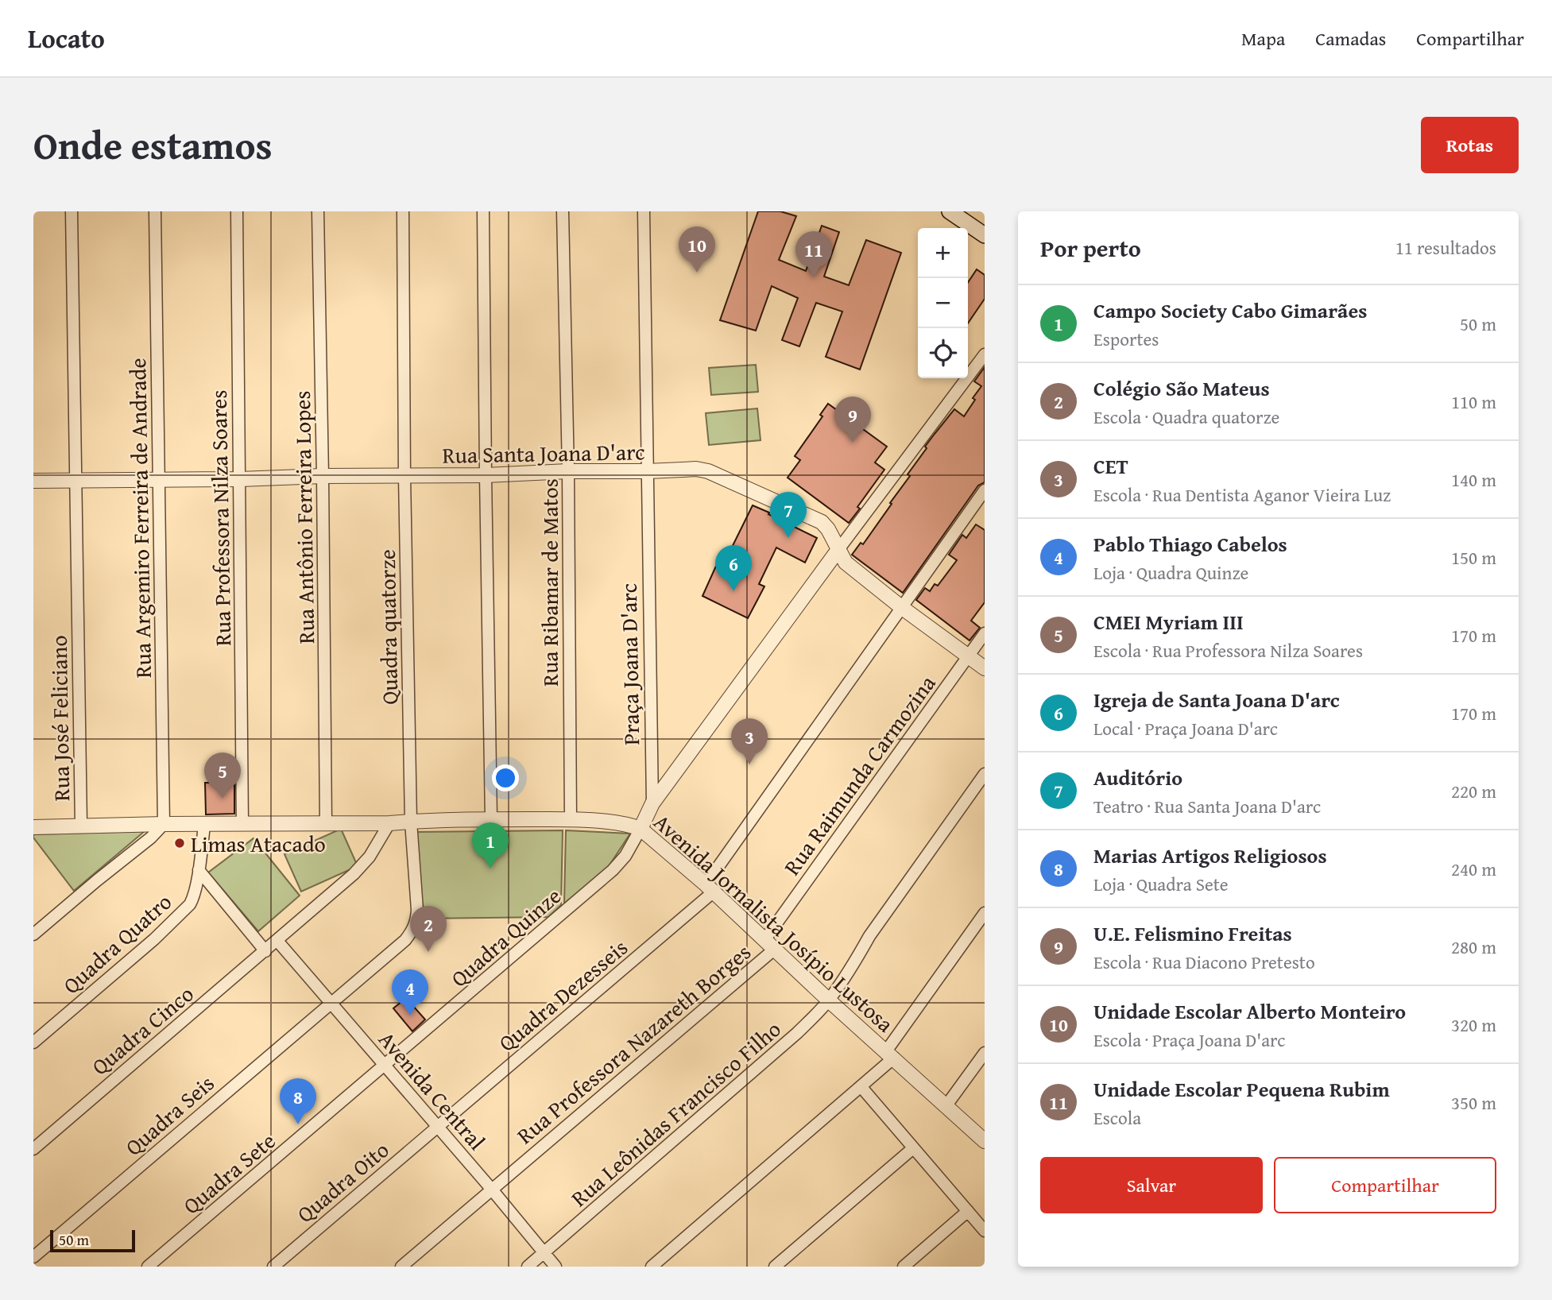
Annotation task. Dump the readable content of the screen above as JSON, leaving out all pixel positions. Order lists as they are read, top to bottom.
{
  "streets": {
    "street": [
      "Rua Santa Joana D'arc",
      "Rua Antônio Ferreira Lopes",
      "Rua Argemiro Ferreira de Andrade",
      "Rua Professora Nilza Soares",
      "Rua Ribamar de Matos",
      "Quadra quatorze",
      "Praça Joana D'arc",
      "Rua José Feliciano",
      "Rua Raimunda Carmozina",
      "Avenida Jornalista Josípio Lustosa",
      "Quadra Quinze",
      "Quadra Quatro",
      "Quadra Dezesseis",
      "Quadra Cinco",
      "Rua Professora Nazareth Borges",
      "Avenida Central",
      "Rua Leônidas Francisco Filho",
      "Quadra Seis",
      "Quadra Sete",
      "Quadra Oito"
    ]
  },
  "crossings": [
    ["Rua Santa Joana D'arc", "Rua Antônio Ferreira Lopes"],
    ["Rua Santa Joana D'arc", "Rua Argemiro Ferreira de Andrade"],
    ["Rua Santa Joana D'arc", "Rua Professora Nilza Soares"],
    ["Rua Santa Joana D'arc", "Rua Ribamar de Matos"],
    ["Rua Santa Joana D'arc", "Quadra quatorze"],
    ["Rua Santa Joana D'arc", "Praça Joana D'arc"],
    ["Rua Santa Joana D'arc", "Rua José Feliciano"],
    ["Rua Santa Joana D'arc", "Rua Raimunda Carmozina"],
    ["Rua Santa Joana D'arc", "Quadra Dezesseis"],
    ["Rua Antônio Ferreira Lopes", "Avenida Jornalista Josípio Lustosa"],
    ["Rua Argemiro Ferreira de Andrade", "Avenida Jornalista Josípio Lustosa"],
    ["Rua Professora Nilza Soares", "Avenida Jornalista Josípio Lustosa"],
    ["Rua Ribamar de Matos", "Avenida Jornalista Josípio Lustosa"],
    ["Quadra quatorze", "Avenida Jornalista Josípio Lustosa"],
    ["Quadra quatorze", "Avenida Central"],
    ["Quadra quatorze", "Quadra Seis"],
    ["Rua José Feliciano", "Avenida Jornalista Josípio Lustosa"],
    ["Rua Raimunda Carmozina", "Avenida Jornalista Josípio Lustosa"],
    ["Rua Raimunda Carmozina", "Rua Professora Nazareth Borges"],
    ["Avenida Jornalista Josípio Lustosa", "Quadra Quinze"],
    ["Avenida Jornalista Josípio Lustosa", "Quadra Quatro"],
    ["Avenida Jornalista Josípio Lustosa", "Quadra Dezesseis"],
    ["Avenida Jornalista Josípio Lustosa", "Rua Professora Nazareth Borges"],
    ["Avenida Jornalista Josípio Lustosa", "Rua Leônidas Francisco Filho"],
    ["Quadra Quinze", "Avenida Central"],
    ["Quadra Quinze", "Quadra Sete"],
    ["Quadra Dezesseis", "Avenida Central"],
    ["Quadra Dezesseis", "Quadra Oito"],
    ["Quadra Cinco", "Avenida Central"],
    ["Rua Professora Nazareth Borges", "Avenida Central"],
    ["Avenida Central", "Rua Leônidas Francisco Filho"],
    ["Avenida Central", "Quadra Seis"],
    ["Avenida Central", "Quadra Sete"],
    ["Avenida Central", "Quadra Oito"]
  ],
  "places": ["Limas Atacado"],
  "scale_bar": "50 m",
  "page": {
    "header": "Locato",
    "nav": ["Mapa", "Camadas", "Compartilhar"],
    "title": "Onde estamos",
    "buttons": [
      "Rotas",
      ["Salvar", "Compartilhar"]
    ],
    "heading": ["Por perto", "11 resultados"],
    "pins": [
      "10",
      "11",
      "9",
      "7",
      "6",
      "3",
      "5",
      "1",
      "2",
      "4",
      "8"
    ],
    "map_buttons": ["+", "−"],
    "list": [
      {
        "mark": "1",
        "name": "Campo Society Cabo Gimarães",
        "note": "Esportes",
        "value": "50 m"
      },
      {
        "mark": "2",
        "name": "Colégio São Mateus",
        "note": "Escola · Quadra quatorze",
        "value": "110 m"
      },
      {
        "mark": "3",
        "name": "CET",
        "note": "Escola · Rua Dentista Aganor Vieira Luz",
        "value": "140 m"
      },
      {
        "mark": "4",
        "name": "Pablo Thiago Cabelos",
        "note": "Loja · Quadra Quinze",
        "value": "150 m"
      },
      {
        "mark": "5",
        "name": "CMEI Myriam III",
        "note": "Escola · Rua Professora Nilza Soares",
        "value": "170 m"
      },
      {
        "mark": "6",
        "name": "Igreja de Santa Joana D'arc",
        "note": "Local · Praça Joana D'arc",
        "value": "170 m"
      },
      {
        "mark": "7",
        "name": "Auditório",
        "note": "Teatro · Rua Santa Joana D'arc",
        "value": "220 m"
      },
      {
        "mark": "8",
        "name": "Marias Artigos Religiosos",
        "note": "Loja · Quadra Sete",
        "value": "240 m"
      },
      {
        "mark": "9",
        "name": "U.E. Felismino Freitas",
        "note": "Escola · Rua Diacono Pretesto",
        "value": "280 m"
      },
      {
        "mark": "10",
        "name": "Unidade Escolar Alberto Monteiro",
        "note": "Escola · Praça Joana D'arc",
        "value": "320 m"
      },
      {
        "mark": "11",
        "name": "Unidade Escolar Pequena Rubim",
        "note": "Escola",
        "value": "350 m"
      }
    ],
    "scale": "50 m"
  }
}
